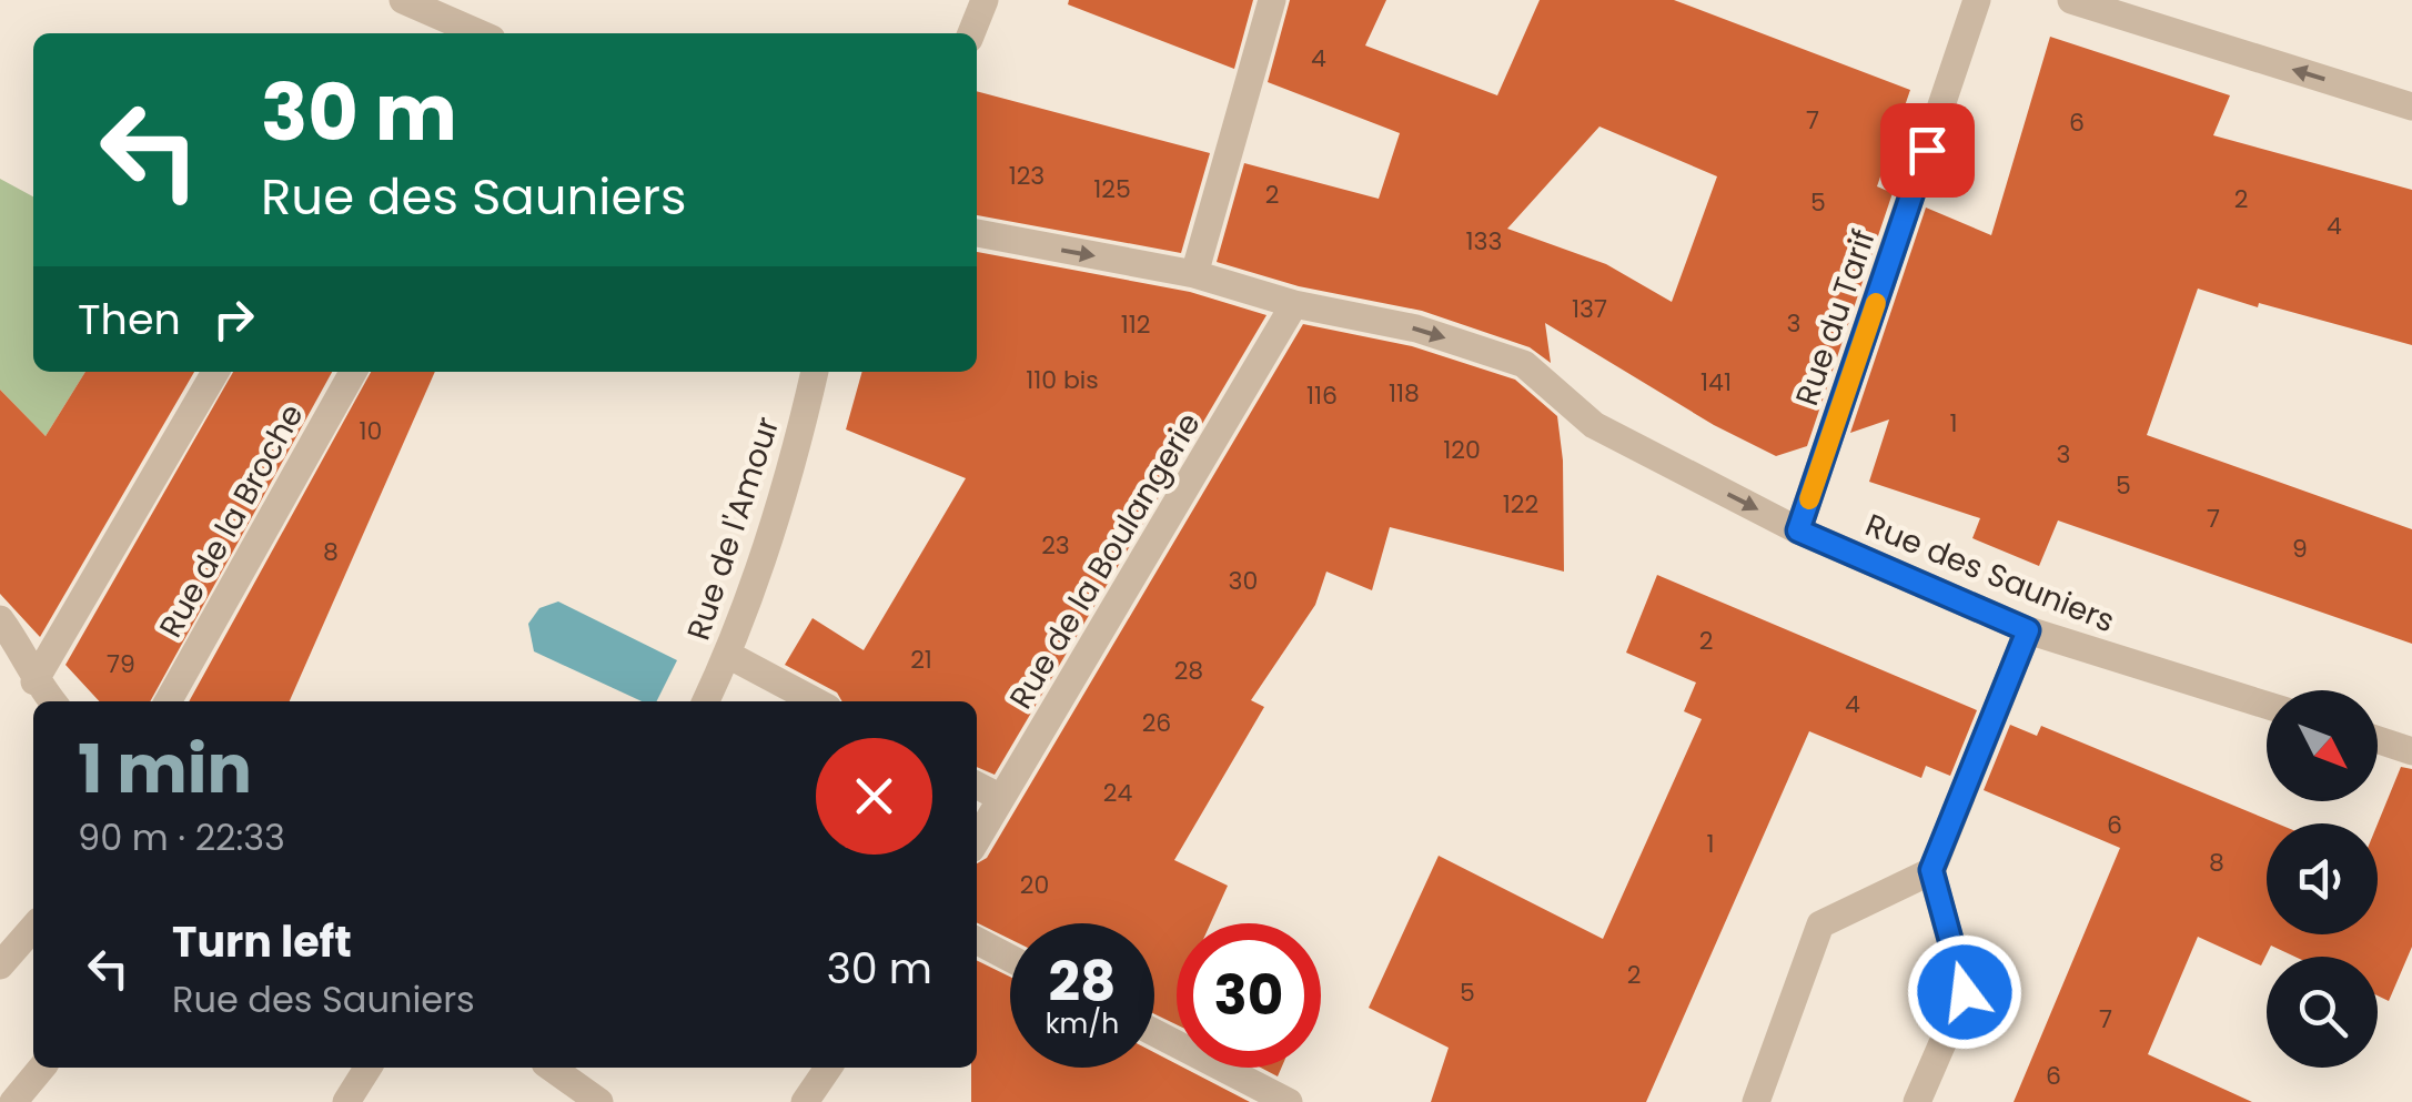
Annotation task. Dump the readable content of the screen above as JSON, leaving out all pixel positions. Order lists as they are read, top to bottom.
{
  "streets": {
    "street": [
      "Rue du Tarif",
      "Rue de la Broche",
      "Rue de l'Amour",
      "Rue de la Boulangerie",
      "Rue des Sauniers"
    ]
  },
  "crossings": [
    ["Rue du Tarif", "Rue des Sauniers"],
    ["Rue de la Boulangerie", "Rue des Sauniers"]
  ],
  "one_way": ["Rue des Sauniers"],
  "house_numbers": [
    "4",
    "7",
    "6",
    "123",
    "125",
    "2",
    "2",
    "5",
    "4",
    "133",
    "137",
    "3",
    "112",
    "110 bis",
    "141",
    "118",
    "116",
    "1",
    "10",
    "120",
    "3",
    "5",
    "122",
    "7",
    "23",
    "9",
    "8",
    "30",
    "2",
    "21",
    "79",
    "28",
    "4",
    "26",
    "24",
    "6",
    "1",
    "8",
    "20",
    "2",
    "5",
    "7",
    "6"
  ],
  "north": "bottom right",
  "page": {
    "turn": ["30 m", "Rue des Sauniers"],
    "then": "Then",
    "heading": ["1 min", "90 m · 22:33"],
    "list": [
      {
        "name": "Turn left",
        "note": "Rue des Sauniers",
        "value": "30 m"
      }
    ],
    "speed": "28 km/h",
    "limit": "30"
  }
}
